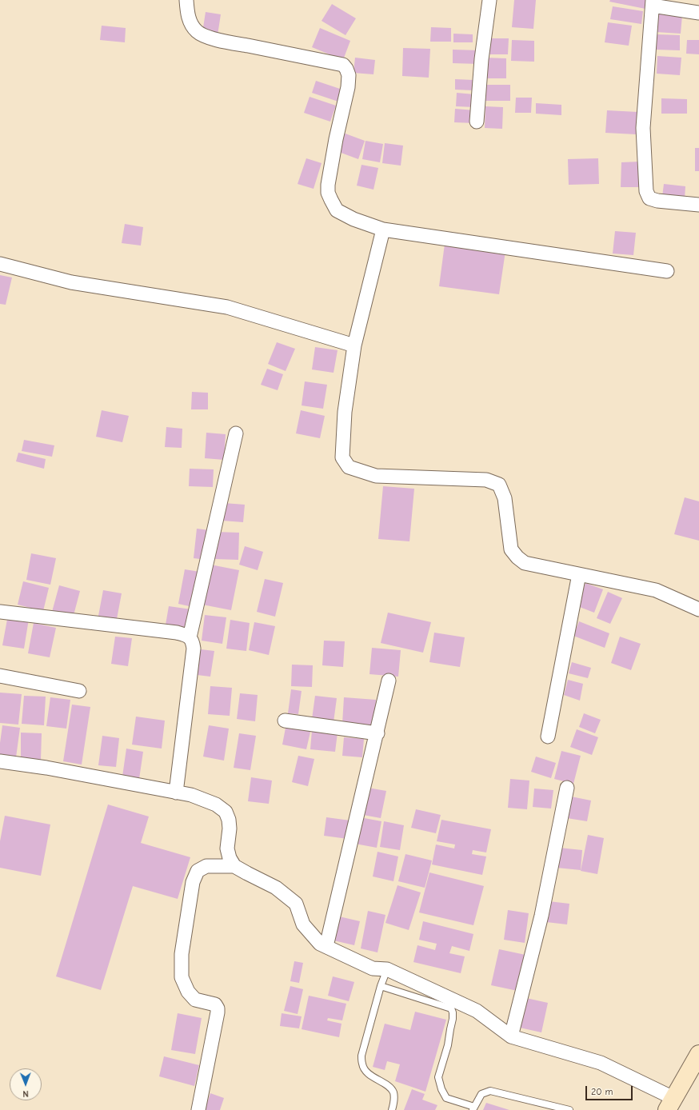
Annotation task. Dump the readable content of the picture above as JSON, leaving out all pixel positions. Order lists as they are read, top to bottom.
{
  "scale_bar": "20 m",
  "north": "bottom"
}
